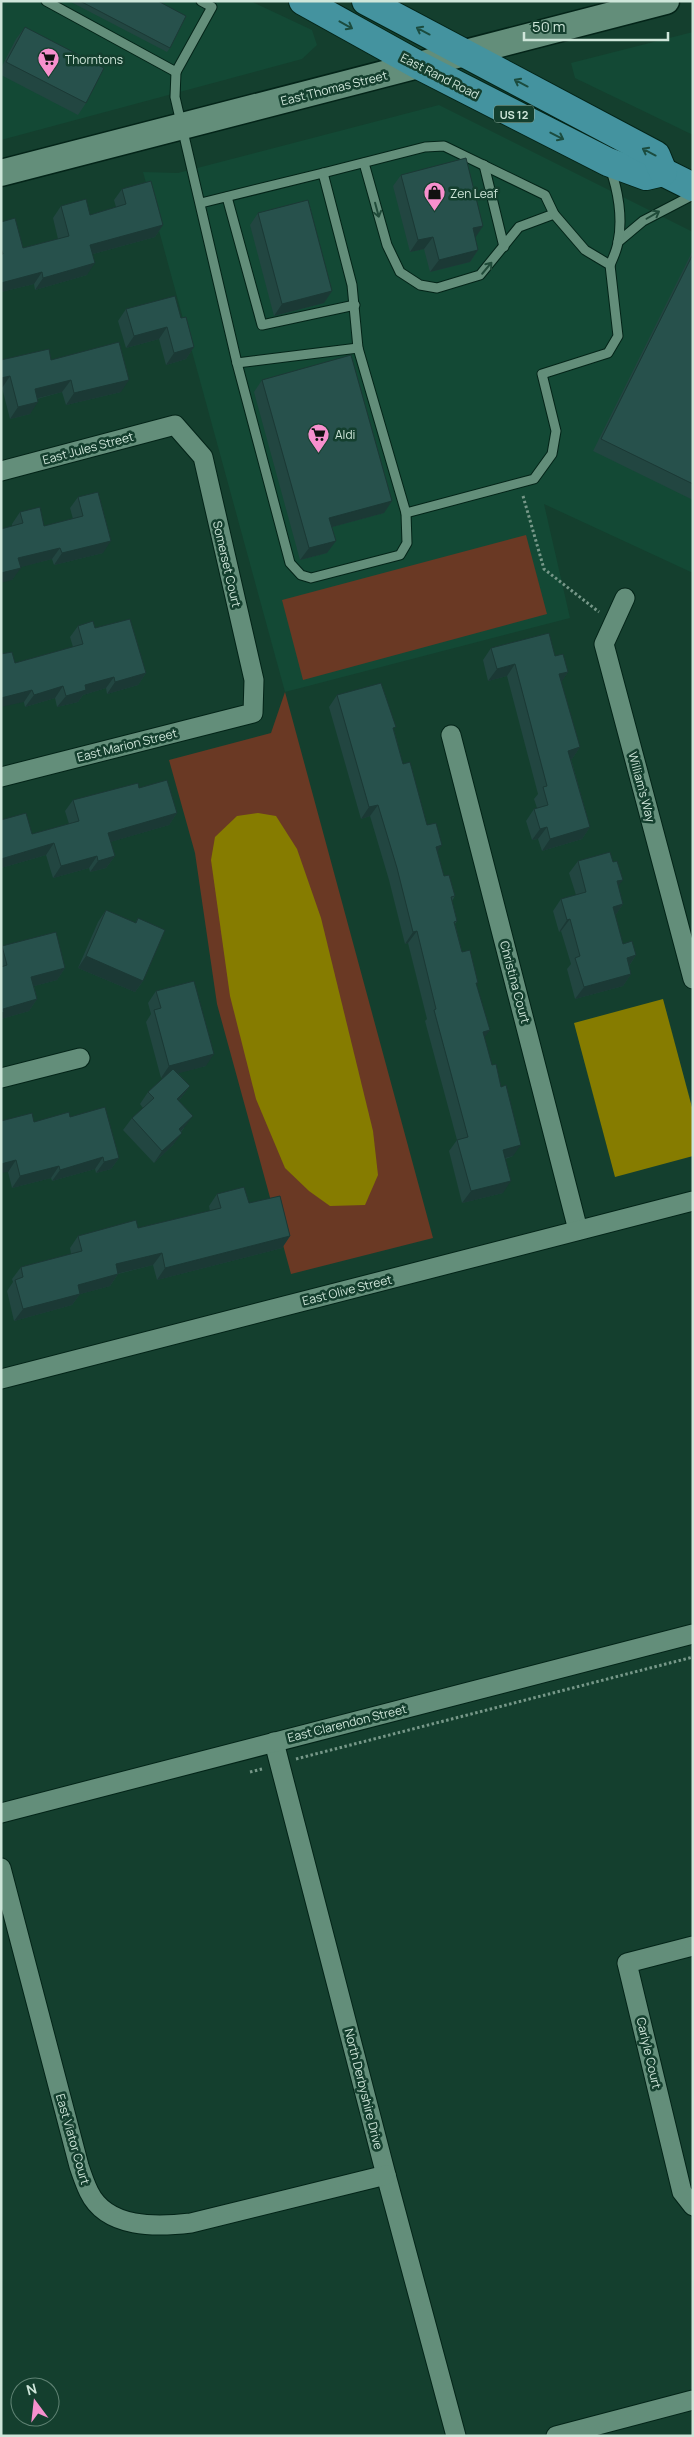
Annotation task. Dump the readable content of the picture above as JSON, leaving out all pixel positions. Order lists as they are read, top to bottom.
{
  "streets": {
    "main road": ["East Rand Road", "US 12"],
    "street": [
      "East Thomas Street",
      "East Jules Street",
      "Somerset Court",
      "East Marion Street",
      "William's Way",
      "Christina Court",
      "East Olive Street",
      "East Clarendon Street",
      "Carlyle Court",
      "North Derbyshire Drive",
      "East Viator Court"
    ]
  },
  "crossings": [
    ["East Rand Road", "East Thomas Street"],
    ["East Rand Road", "US 12"],
    ["East Thomas Street", "US 12"],
    ["East Jules Street", "Somerset Court"],
    ["Somerset Court", "East Marion Street"],
    ["Christina Court", "East Olive Street"],
    ["East Clarendon Street", "North Derbyshire Drive"],
    ["North Derbyshire Drive", "East Viator Court"]
  ],
  "places": {
    "supermarket": ["Thorntons", "Aldi"],
    "shop": ["Zen Leaf"]
  },
  "scale_bar": "50 m",
  "north": "top"
}
